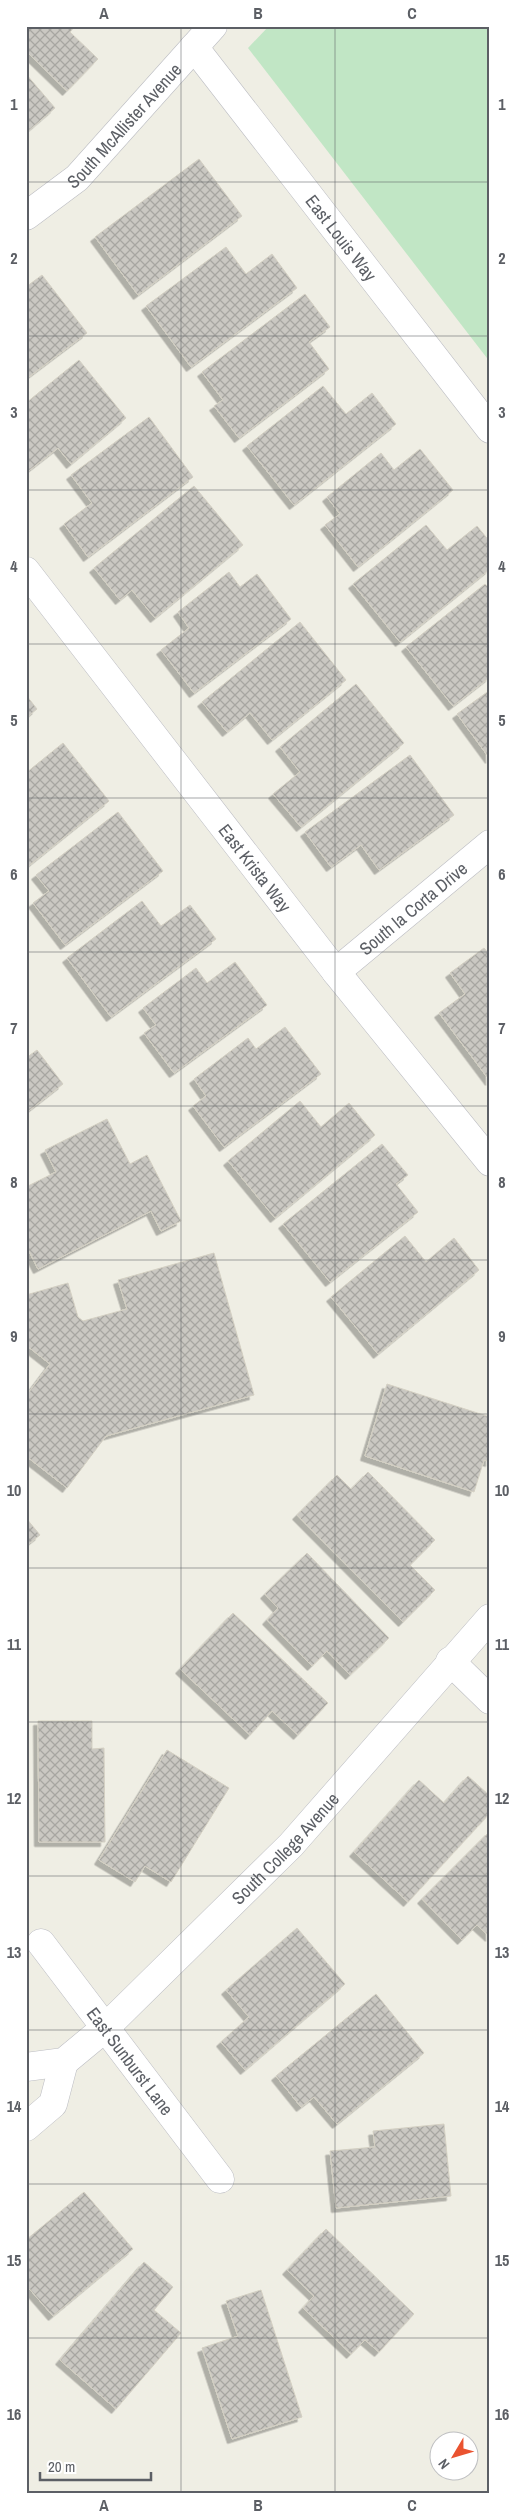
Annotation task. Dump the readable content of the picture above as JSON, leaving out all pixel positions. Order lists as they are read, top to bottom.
{
  "streets": {
    "street": [
      "South McAllister Avenue",
      "East Louis Way",
      "East Krista Way",
      "South la Corta Drive",
      "South College Avenue",
      "East Sunburst Lane"
    ]
  },
  "crossings": [
    ["South McAllister Avenue", "East Louis Way"],
    ["East Krista Way", "South la Corta Drive"],
    ["South College Avenue", "East Sunburst Lane"]
  ],
  "scale_bar": "20 m",
  "north": "bottom left",
  "grid": {
    "columns": ["A", "B", "C"],
    "rows": [
      "1",
      "2",
      "3",
      "4",
      "5",
      "6",
      "7",
      "8",
      "9",
      "10",
      "11",
      "12",
      "13",
      "14",
      "15",
      "16"
    ]
  }
}
